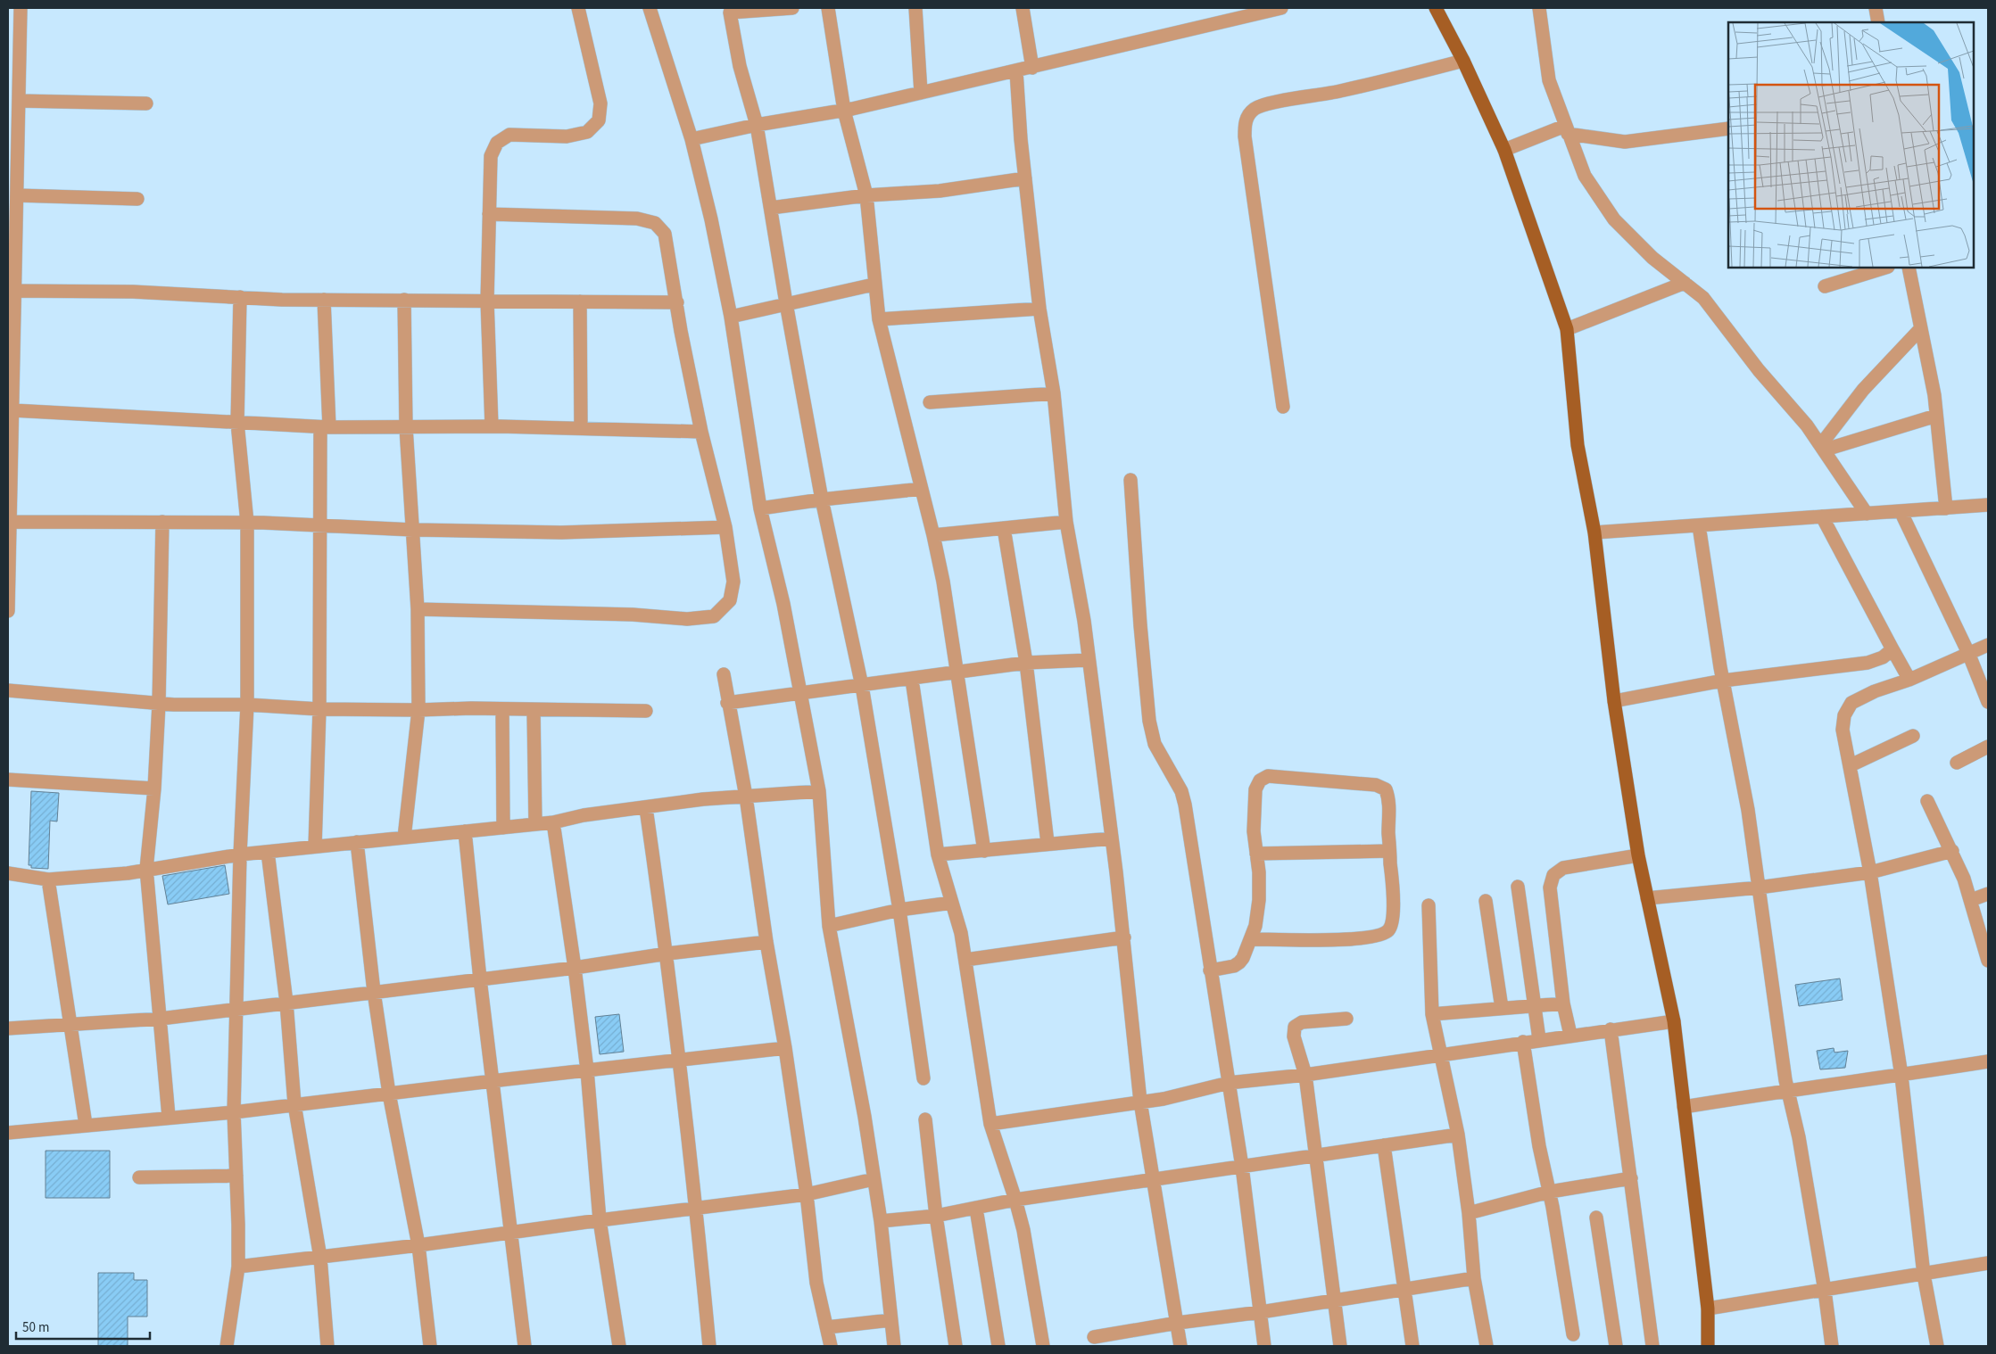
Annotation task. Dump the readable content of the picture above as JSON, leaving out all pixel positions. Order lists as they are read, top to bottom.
{
  "scale_bar": "50 m"
}
